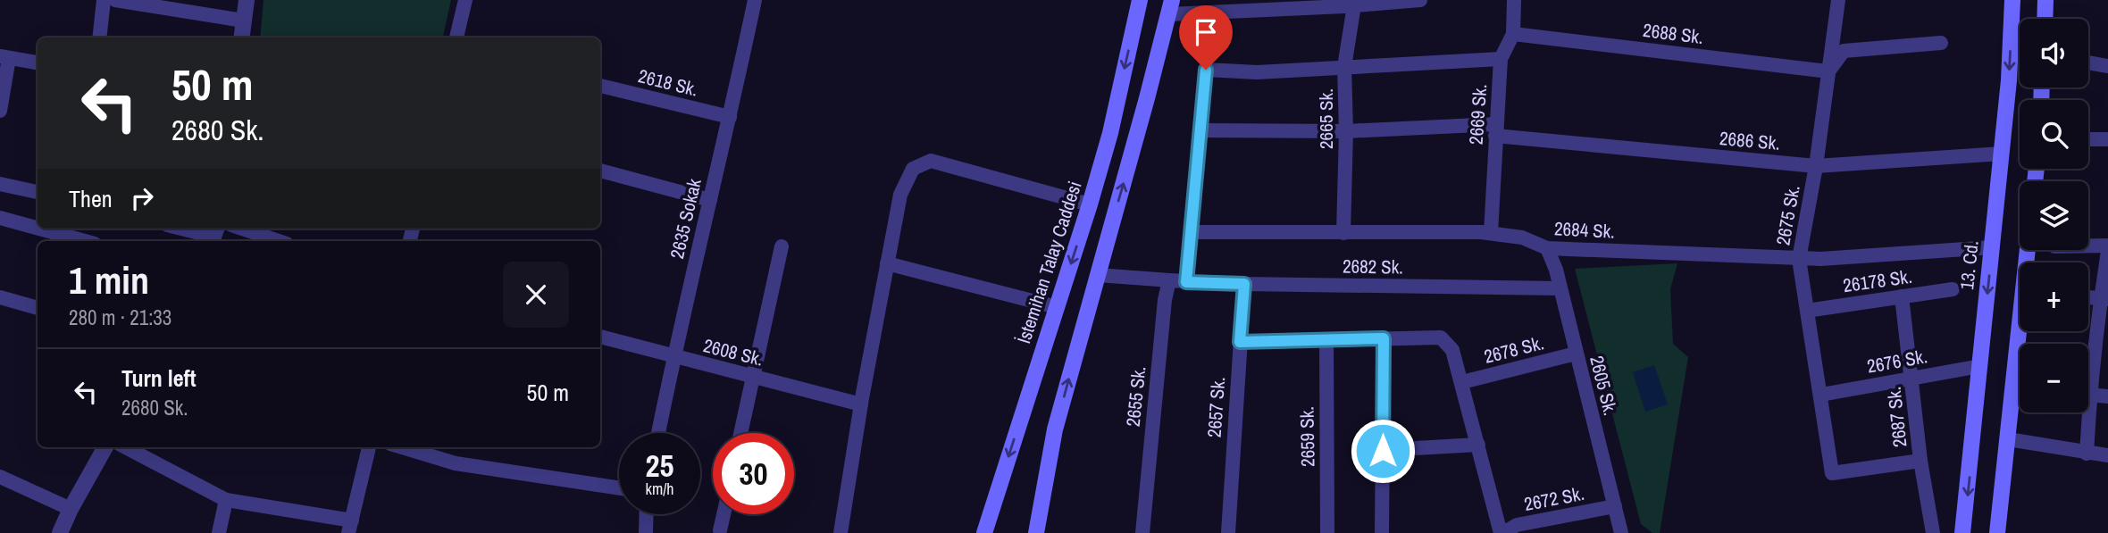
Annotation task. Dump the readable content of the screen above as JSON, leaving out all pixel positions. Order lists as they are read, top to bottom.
{
  "streets": {
    "main road": ["İstemihan Talay Caddesi", "13. Cd."],
    "street": [
      "2688 Sk.",
      "2618 Sk.",
      "2669 Sk.",
      "2665 Sk.",
      "2686 Sk.",
      "2675 Sk.",
      "2635 Sokak",
      "2684 Sk.",
      "2682 Sk.",
      "26178 Sk.",
      "2678 Sk.",
      "2608 Sk.",
      "2676 Sk.",
      "2605 Sk.",
      "2655 Sk.",
      "2657 Sk.",
      "2687 Sk.",
      "2659 Sk.",
      "2672 Sk."
    ]
  },
  "crossings": [
    ["2688 Sk.", "2669 Sk."],
    ["2688 Sk.", "2675 Sk."],
    ["2618 Sk.", "2635 Sokak"],
    ["2669 Sk.", "2686 Sk."],
    ["2669 Sk.", "2684 Sk."],
    ["2665 Sk.", "2686 Sk."],
    ["2665 Sk.", "2684 Sk."],
    ["2686 Sk.", "2675 Sk."],
    ["2686 Sk.", "13. Cd."],
    ["2675 Sk.", "2684 Sk."],
    ["2675 Sk.", "26178 Sk."],
    ["2675 Sk.", "2676 Sk."],
    ["2675 Sk.", "2687 Sk."],
    ["2635 Sokak", "2608 Sk."],
    ["2684 Sk.", "13. Cd."],
    ["2684 Sk.", "2605 Sk."],
    ["13. Cd.", "2676 Sk."],
    ["2682 Sk.", "2605 Sk."],
    ["2682 Sk.", "2657 Sk."],
    ["26178 Sk.", "2687 Sk."],
    ["2678 Sk.", "2605 Sk."],
    ["2676 Sk.", "2687 Sk."],
    ["2605 Sk.", "2672 Sk."]
  ],
  "page": {
    "map_buttons": ["+", "−"],
    "turn": ["50 m", "2680 Sk."],
    "then": "Then",
    "heading": ["1 min", "280 m · 21:33"],
    "list": [
      {
        "name": "Turn left",
        "note": "2680 Sk.",
        "value": "50 m"
      }
    ],
    "speed": "25 km/h",
    "limit": "30"
  }
}
